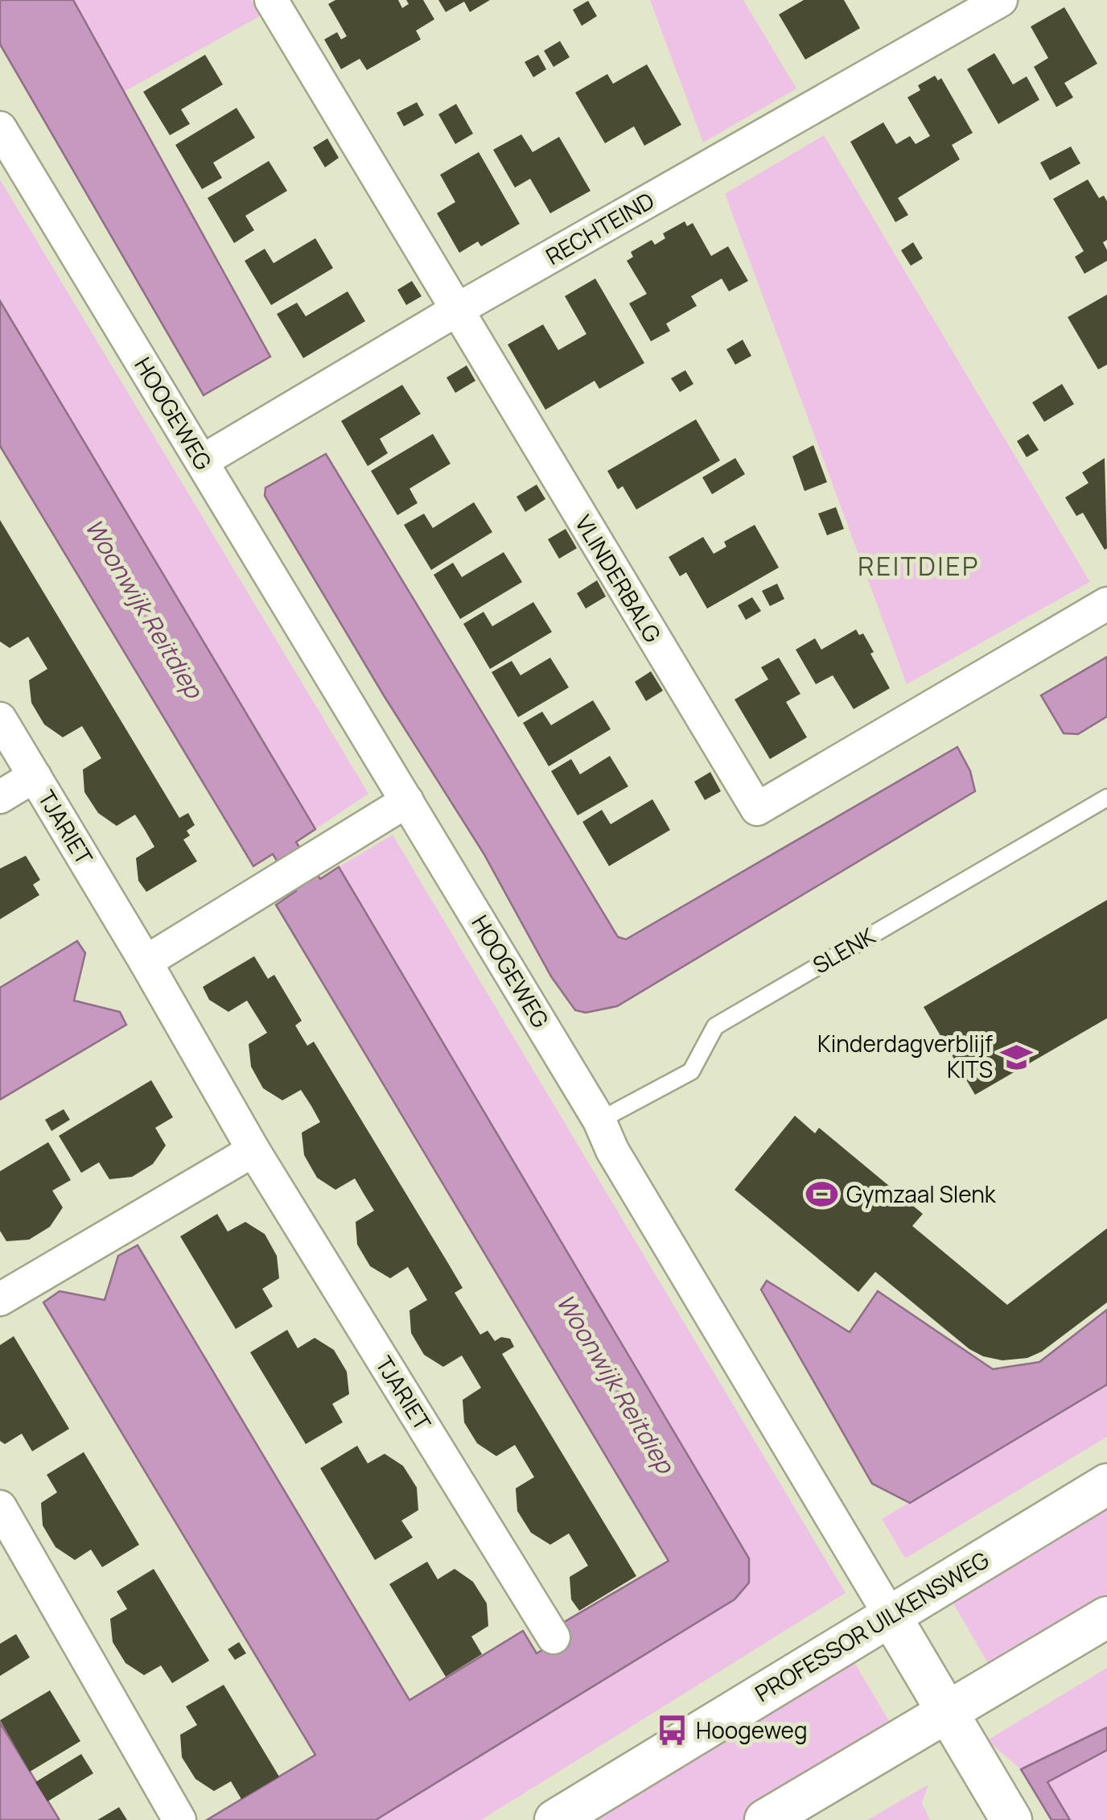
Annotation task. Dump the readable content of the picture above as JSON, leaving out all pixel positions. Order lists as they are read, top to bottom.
{
  "streets": {
    "street": [
      "RECHTEIND",
      "HOOGEWEG",
      "VLINDERBALG",
      "TJARIET",
      "PROFESSOR UILKENSWEG"
    ],
    "lane": ["SLENK"]
  },
  "crossings": [
    ["RECHTEIND", "HOOGEWEG"],
    ["RECHTEIND", "VLINDERBALG"],
    ["HOOGEWEG", "SLENK"],
    ["HOOGEWEG", "PROFESSOR UILKENSWEG"]
  ],
  "districts": ["REITDIEP"],
  "water": ["Woonwijk Reitdiep"],
  "places": {
    "school or university": ["Kinderdagverblijf KITS"],
    "sports": ["Gymzaal Slenk"],
    "bus stop": ["Hoogeweg"]
  }
}
